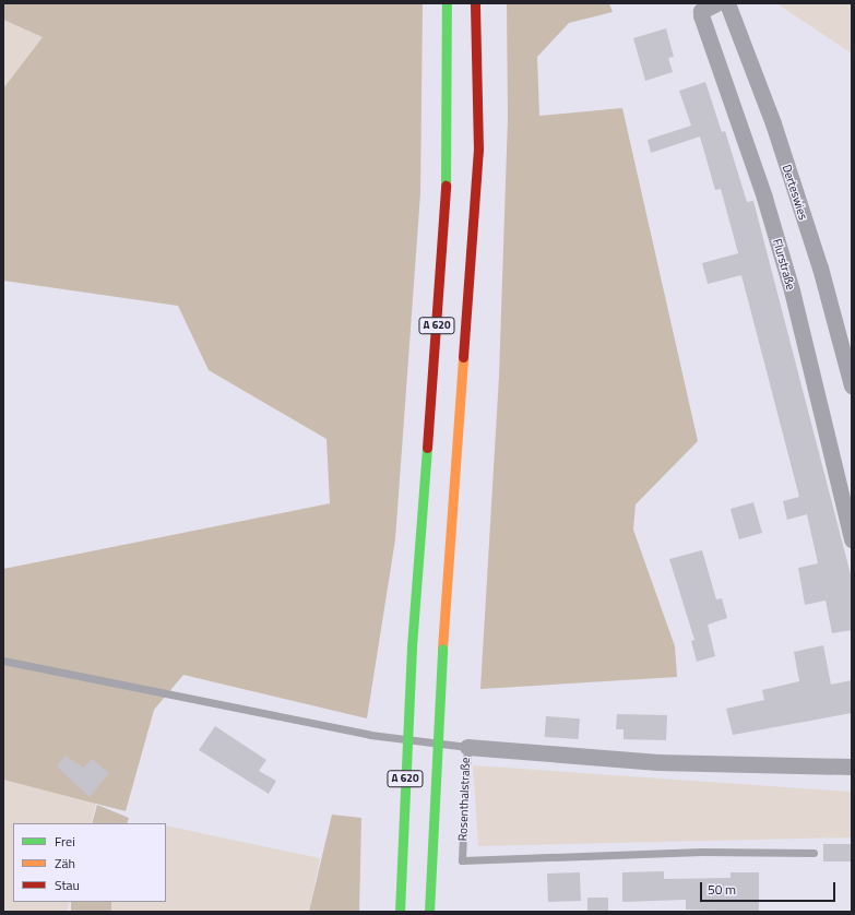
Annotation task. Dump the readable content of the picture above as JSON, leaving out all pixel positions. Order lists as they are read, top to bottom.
{
  "streets": {
    "highway": ["A 620"],
    "street": ["Derteswies", "Flurstraße", "Rosenthalstraße"]
  },
  "legend": ["Frei", "Zäh", "Stau"],
  "scale_bar": "50 m"
}
